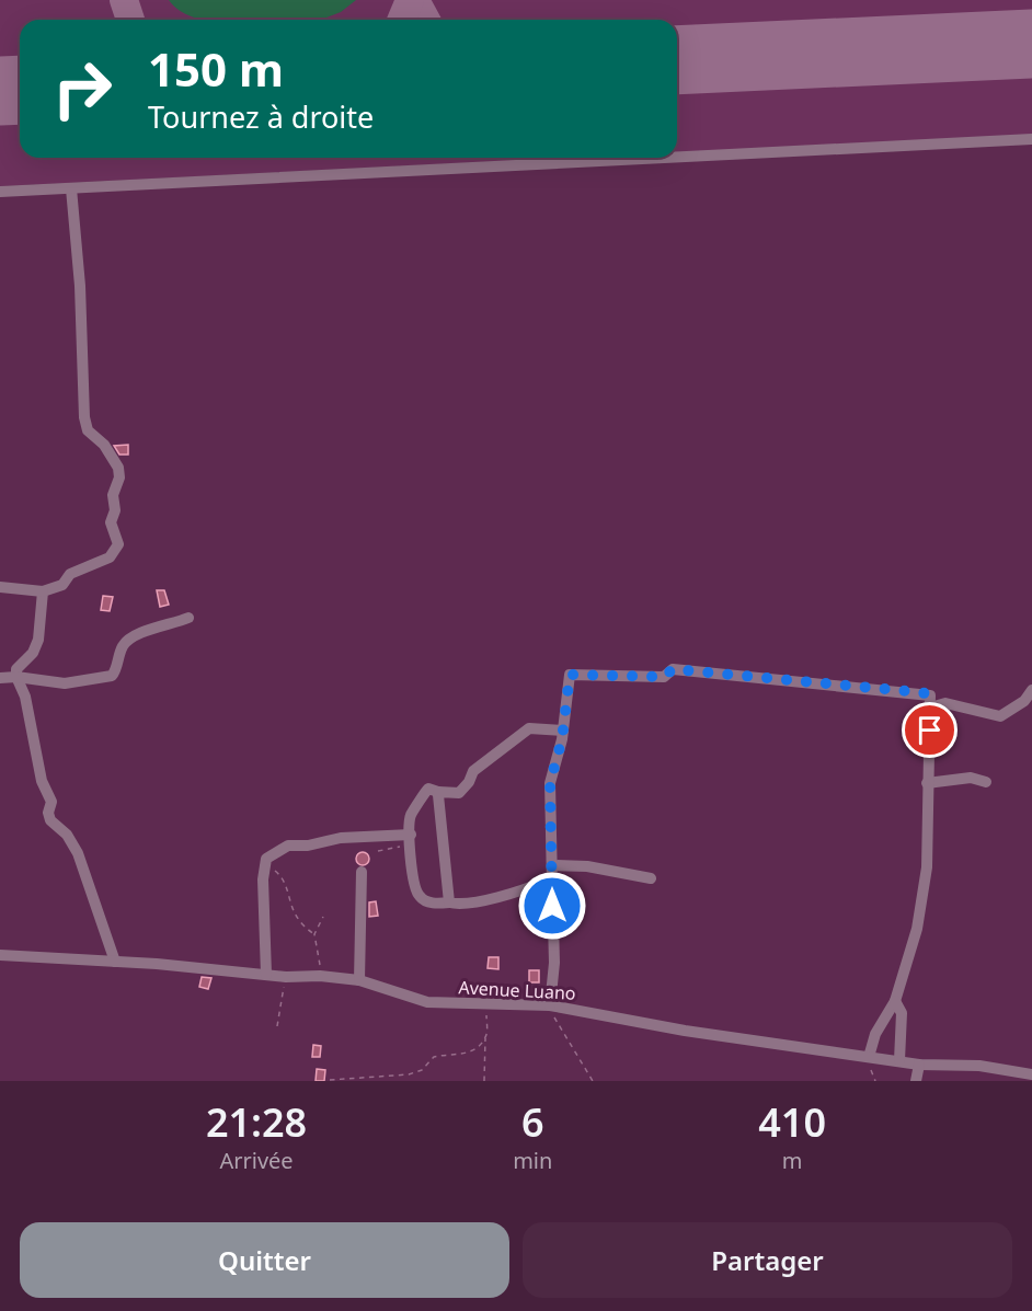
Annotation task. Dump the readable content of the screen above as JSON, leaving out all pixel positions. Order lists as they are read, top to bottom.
{
  "streets": {
    "street": ["Avenue Luano"]
  },
  "page": {
    "turn": ["150 m", "Tournez à droite"],
    "eta": [
      "21:28",
      "Arrivée",
      "6",
      "min",
      "410",
      "m"
    ],
    "buttons": ["Quitter", "Partager"]
  }
}
